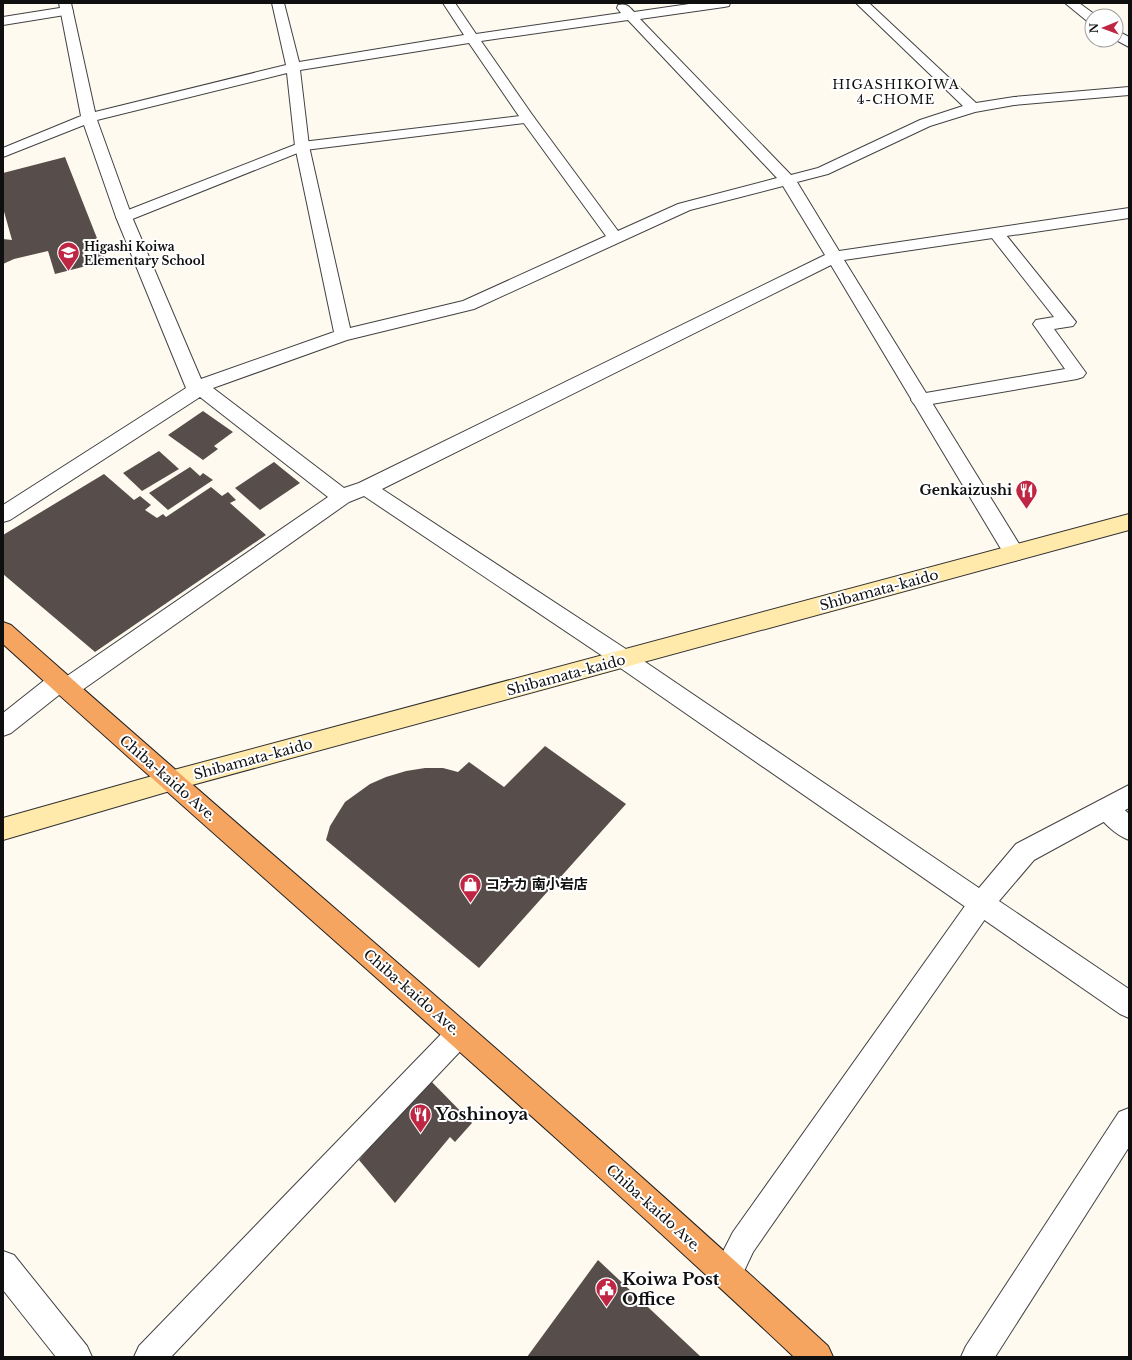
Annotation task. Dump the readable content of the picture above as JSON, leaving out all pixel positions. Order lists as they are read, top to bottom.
{
  "streets": {
    "highway": ["Chiba-kaido Ave."],
    "main road": ["Shibamata-kaido"]
  },
  "crossings": [
    ["Shibamata-kaido", "Chiba-kaido Ave."]
  ],
  "districts": ["HIGASHIKOIWA 4-CHOME"],
  "places": {
    "school or university": ["Higashi Koiwa Elementary School"],
    "restaurant": ["Genkaizushi", "Yoshinoya"],
    "shop": ["コナカ 南小岩店"],
    "public building": ["Koiwa Post Office"]
  },
  "north": "left"
}
